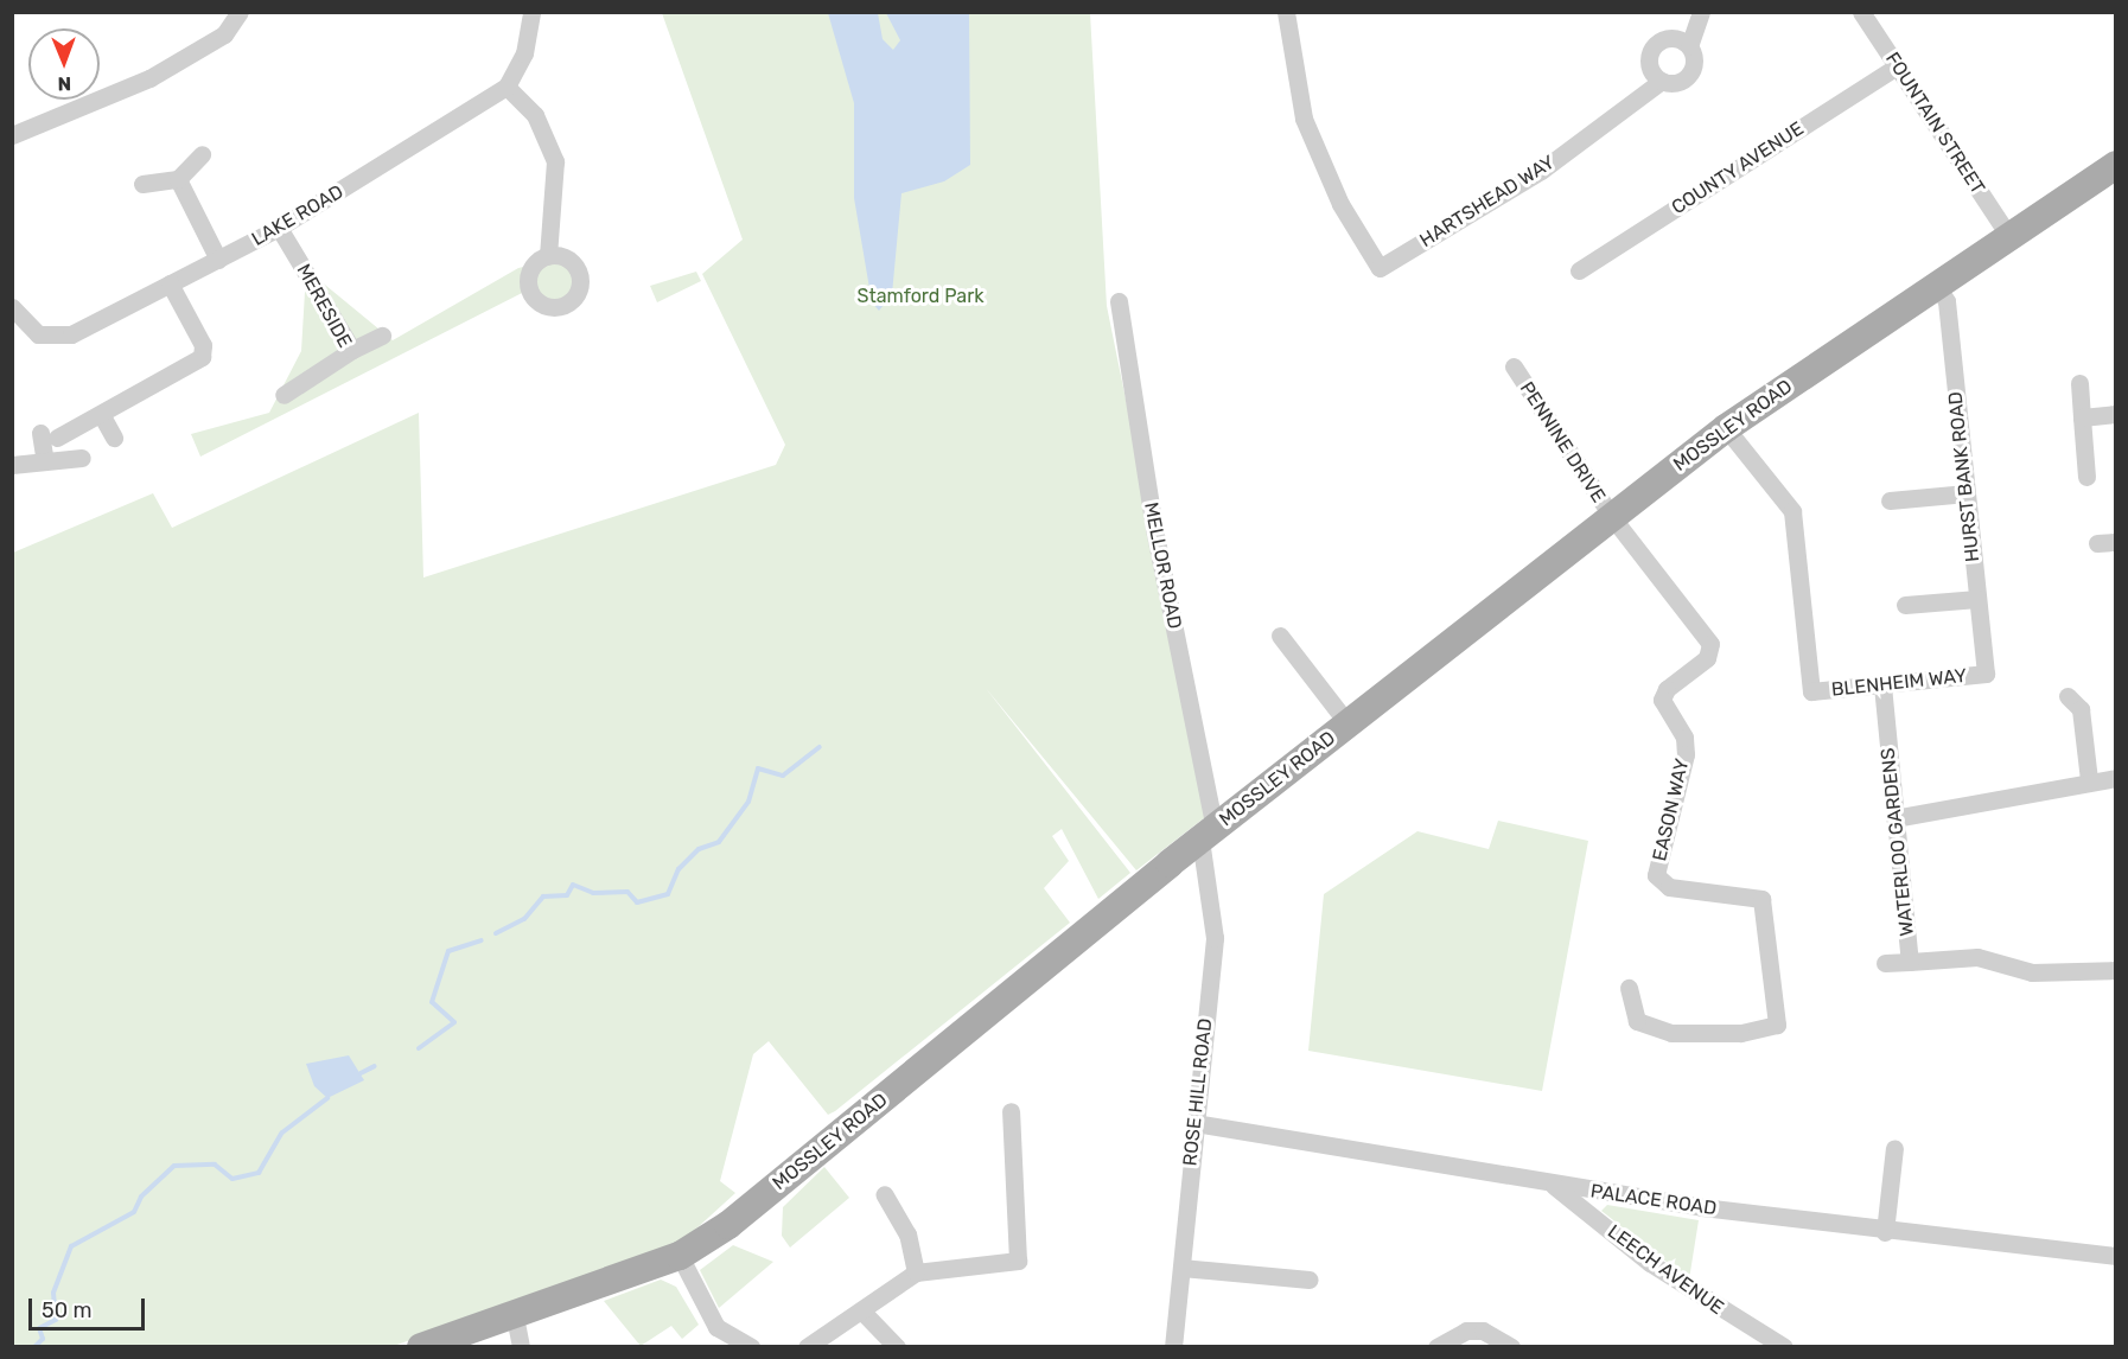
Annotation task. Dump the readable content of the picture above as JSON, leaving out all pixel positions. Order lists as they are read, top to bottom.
{
  "streets": {
    "main road": ["MOSSLEY ROAD"],
    "street": [
      "FOUNTAIN STREET",
      "COUNTY AVENUE",
      "HARTSHEAD WAY",
      "LAKE ROAD",
      "MERESIDE",
      "PENNINE DRIVE",
      "HURST BANK ROAD",
      "MELLOR ROAD",
      "BLENHEIM WAY",
      "EASON WAY",
      "WATERLOO GARDENS",
      "ROSE HILL ROAD",
      "PALACE ROAD",
      "LEECH AVENUE"
    ]
  },
  "crossings": [
    ["FOUNTAIN STREET", "COUNTY AVENUE"],
    ["FOUNTAIN STREET", "MOSSLEY ROAD"],
    ["LAKE ROAD", "MERESIDE"],
    ["MOSSLEY ROAD", "PENNINE DRIVE"],
    ["MOSSLEY ROAD", "HURST BANK ROAD"],
    ["MOSSLEY ROAD", "MELLOR ROAD"],
    ["MOSSLEY ROAD", "BLENHEIM WAY"],
    ["MOSSLEY ROAD", "EASON WAY"],
    ["MOSSLEY ROAD", "ROSE HILL ROAD"],
    ["PENNINE DRIVE", "EASON WAY"],
    ["HURST BANK ROAD", "BLENHEIM WAY"],
    ["MELLOR ROAD", "ROSE HILL ROAD"],
    ["BLENHEIM WAY", "WATERLOO GARDENS"],
    ["ROSE HILL ROAD", "PALACE ROAD"],
    ["PALACE ROAD", "LEECH AVENUE"]
  ],
  "parks": ["Stamford Park"],
  "scale_bar": "50 m",
  "north": "bottom"
}
